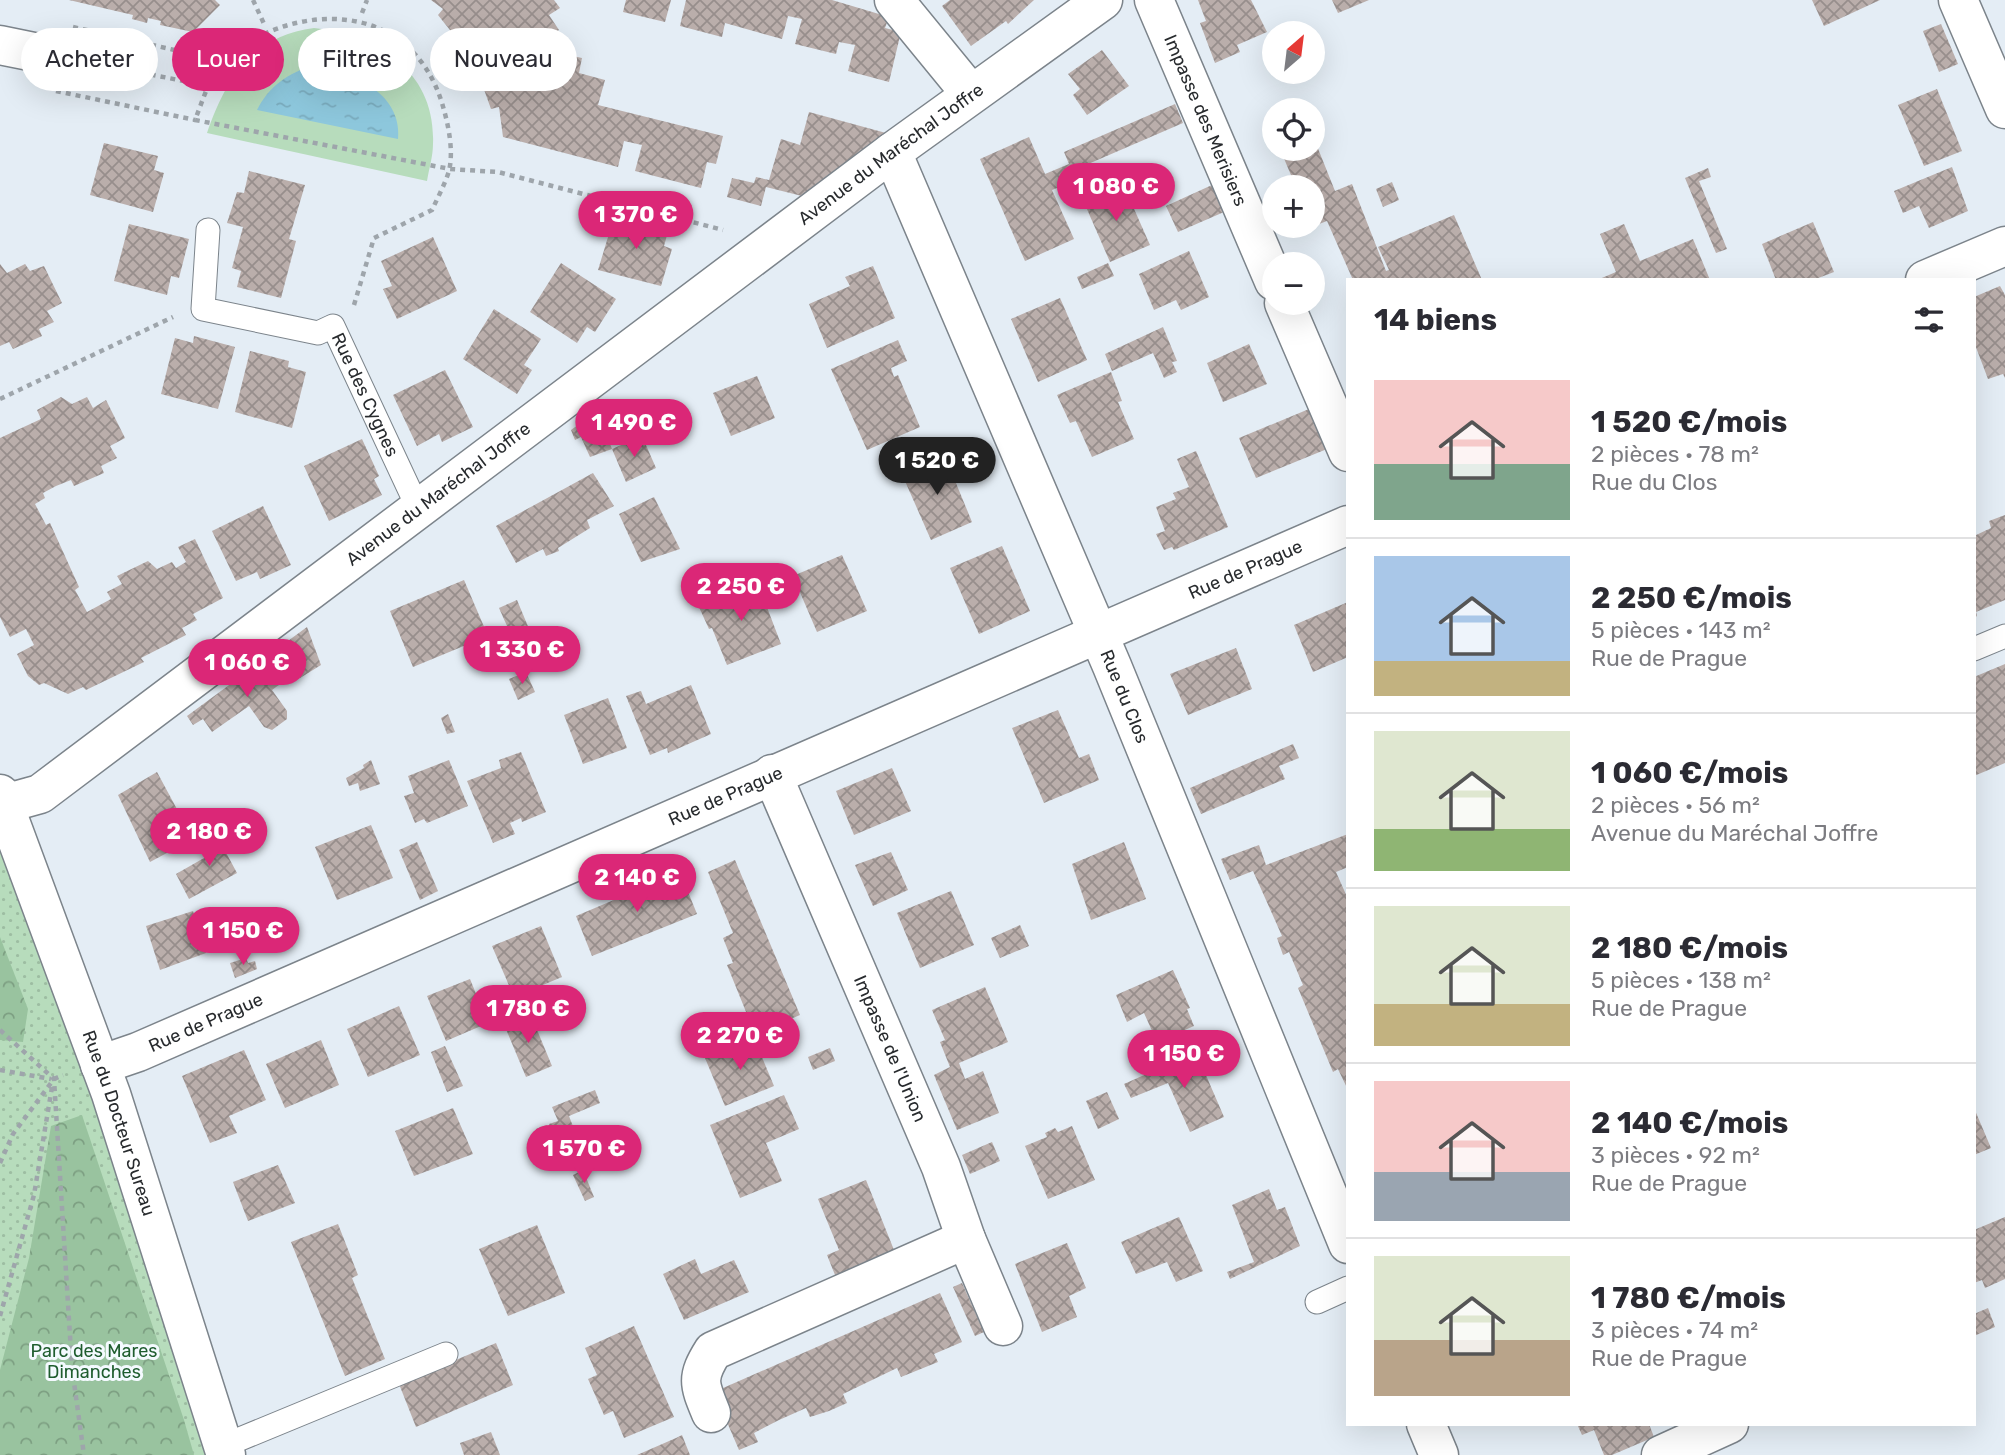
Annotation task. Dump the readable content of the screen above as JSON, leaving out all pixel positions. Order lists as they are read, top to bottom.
{
  "streets": {
    "street": [
      "Impasse des Merisiers",
      "Avenue du Maréchal Joffre",
      "Rue de Prague",
      "Rue du Clos",
      "Impasse de l'Union",
      "Rue du Docteur Sureau"
    ],
    "lane": ["Rue des Cygnes"]
  },
  "crossings": [
    ["Avenue du Maréchal Joffre", "Rue des Cygnes"],
    ["Avenue du Maréchal Joffre", "Rue du Clos"],
    ["Avenue du Maréchal Joffre", "Rue du Docteur Sureau"],
    ["Rue de Prague", "Rue du Clos"],
    ["Rue de Prague", "Impasse de l'Union"],
    ["Rue de Prague", "Rue du Docteur Sureau"]
  ],
  "parks": ["Parc des Mares Dimanches"],
  "north": "top right",
  "page": {
    "map_buttons": ["+", "−"],
    "chip": [
      "Acheter",
      "Louer",
      "Filtres",
      "Nouveau"
    ],
    "price": [
      "1 080 €",
      "1 370 €",
      "1 490 €",
      "1 520 €",
      "2 250 €",
      "1 330 €",
      "1 060 €",
      "2 180 €",
      "2 140 €",
      "1 150 €",
      "1 780 €",
      "2 270 €",
      "1 150 €",
      "1 570 €"
    ],
    "heading": "14 biens",
    "list": [
      {
        "name": "1 520 €/mois",
        "note": "2 pièces · 78 m² · Rue du Clos"
      },
      {
        "name": "2 250 €/mois",
        "note": "5 pièces · 143 m² · Rue de Prague"
      },
      {
        "name": "1 060 €/mois",
        "note": "2 pièces · 56 m² · Avenue du Maréchal Joffre"
      },
      {
        "name": "2 180 €/mois",
        "note": "5 pièces · 138 m² · Rue de Prague"
      },
      {
        "name": "2 140 €/mois",
        "note": "3 pièces · 92 m² · Rue de Prague"
      },
      {
        "name": "1 780 €/mois",
        "note": "3 pièces · 74 m² · Rue de Prague"
      }
    ]
  }
}
